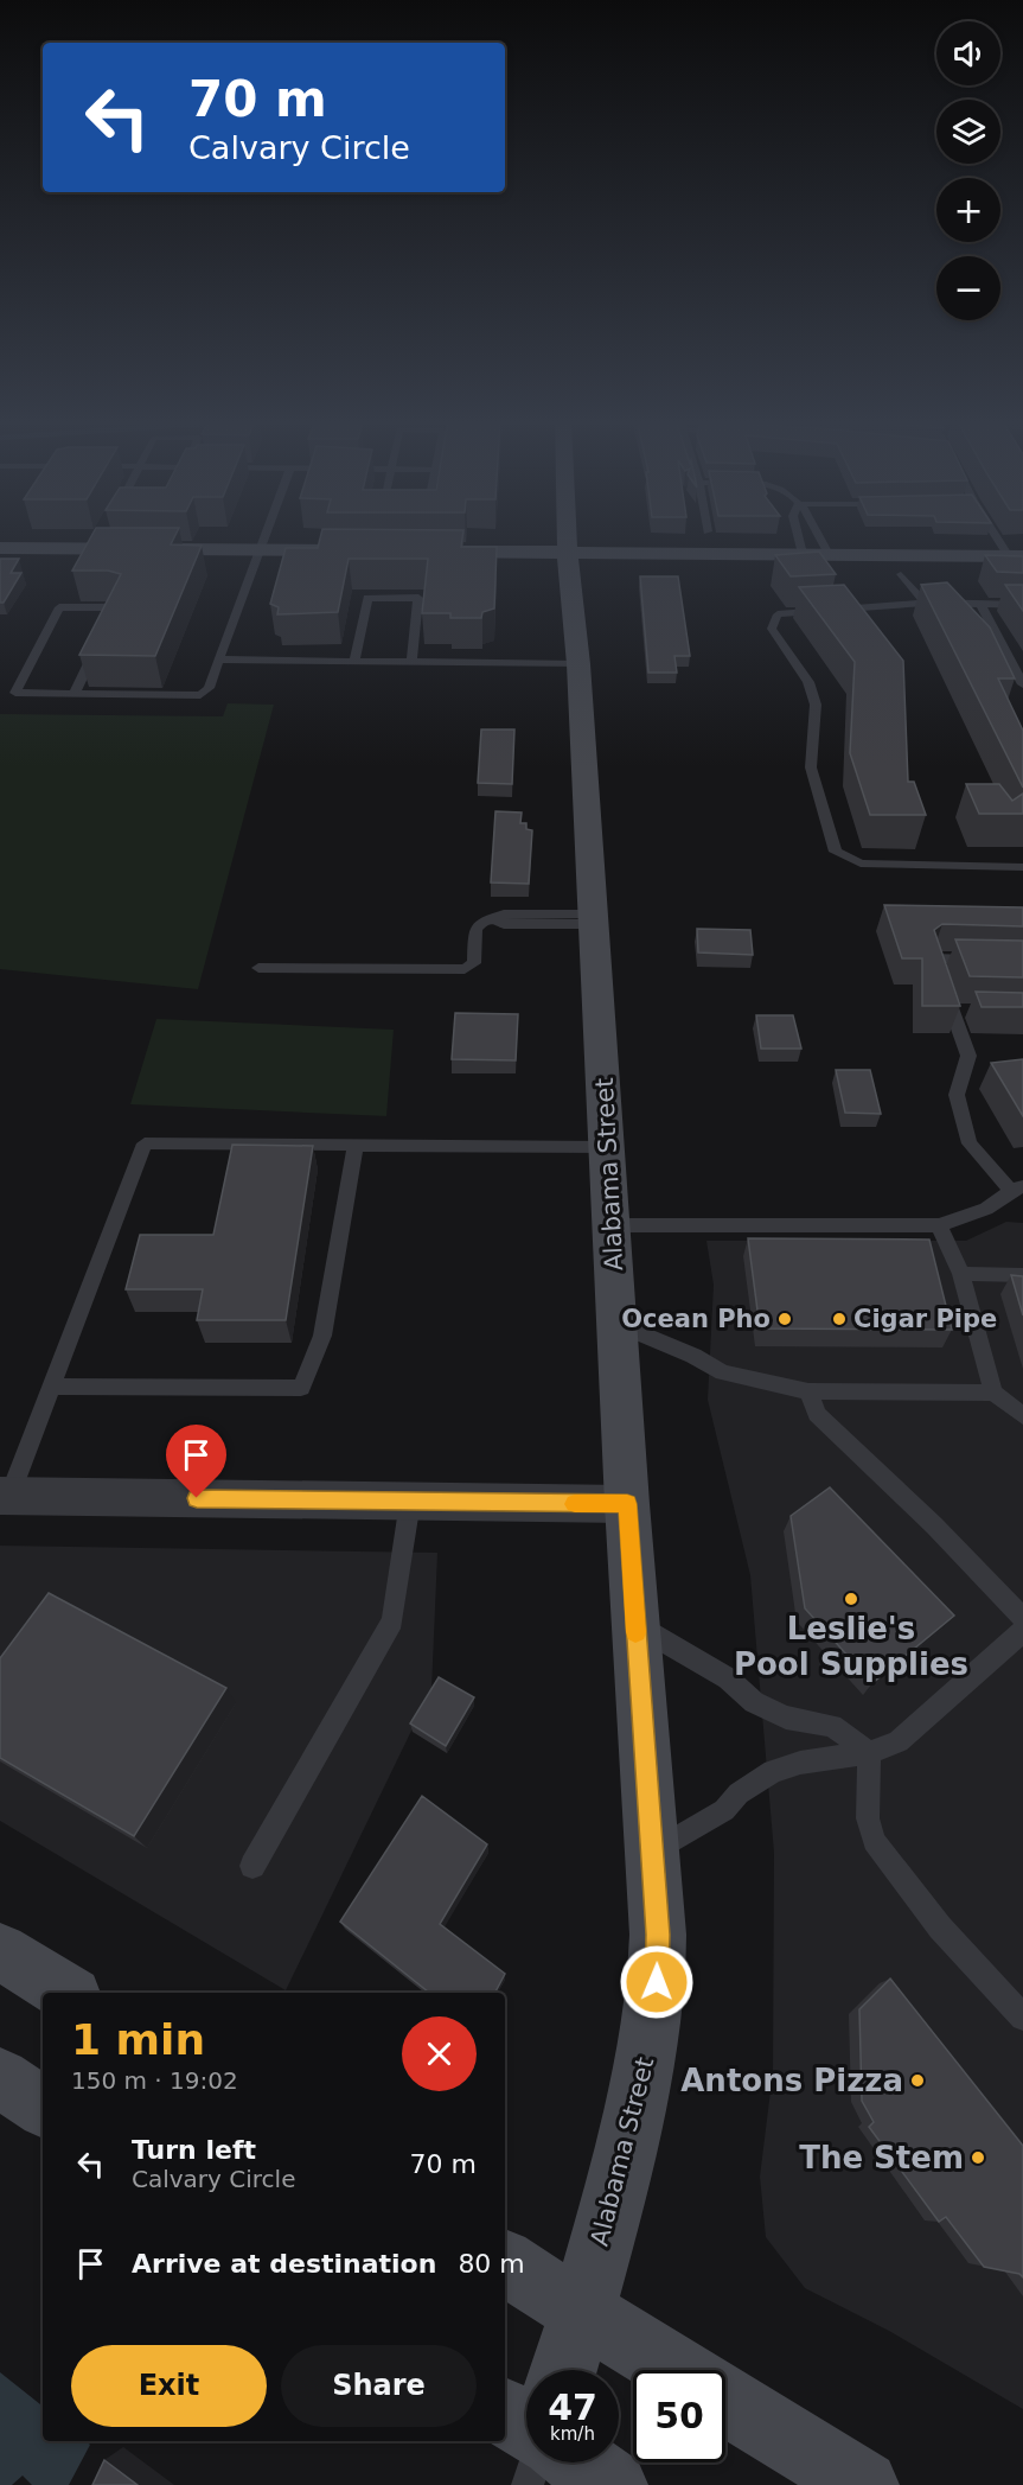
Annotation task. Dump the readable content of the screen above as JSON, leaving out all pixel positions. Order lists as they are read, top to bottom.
{
  "streets": {
    "main road": ["Alabama Street"]
  },
  "places": [
    "Ocean Pho",
    "Cigar Pipe",
    "Leslie's Pool Supplies",
    "Antons Pizza",
    "The Stem"
  ],
  "page": {
    "map_buttons": ["+", "−"],
    "turn": ["70 m", "Calvary Circle"],
    "heading": ["1 min", "150 m · 19:02"],
    "list": [
      {
        "name": "Turn left",
        "note": "Calvary Circle",
        "value": "70 m"
      },
      {
        "name": "Arrive at destination",
        "value": "80 m"
      }
    ],
    "buttons": ["Exit", "Share"],
    "speed": "47 km/h",
    "limit": "50"
  }
}
